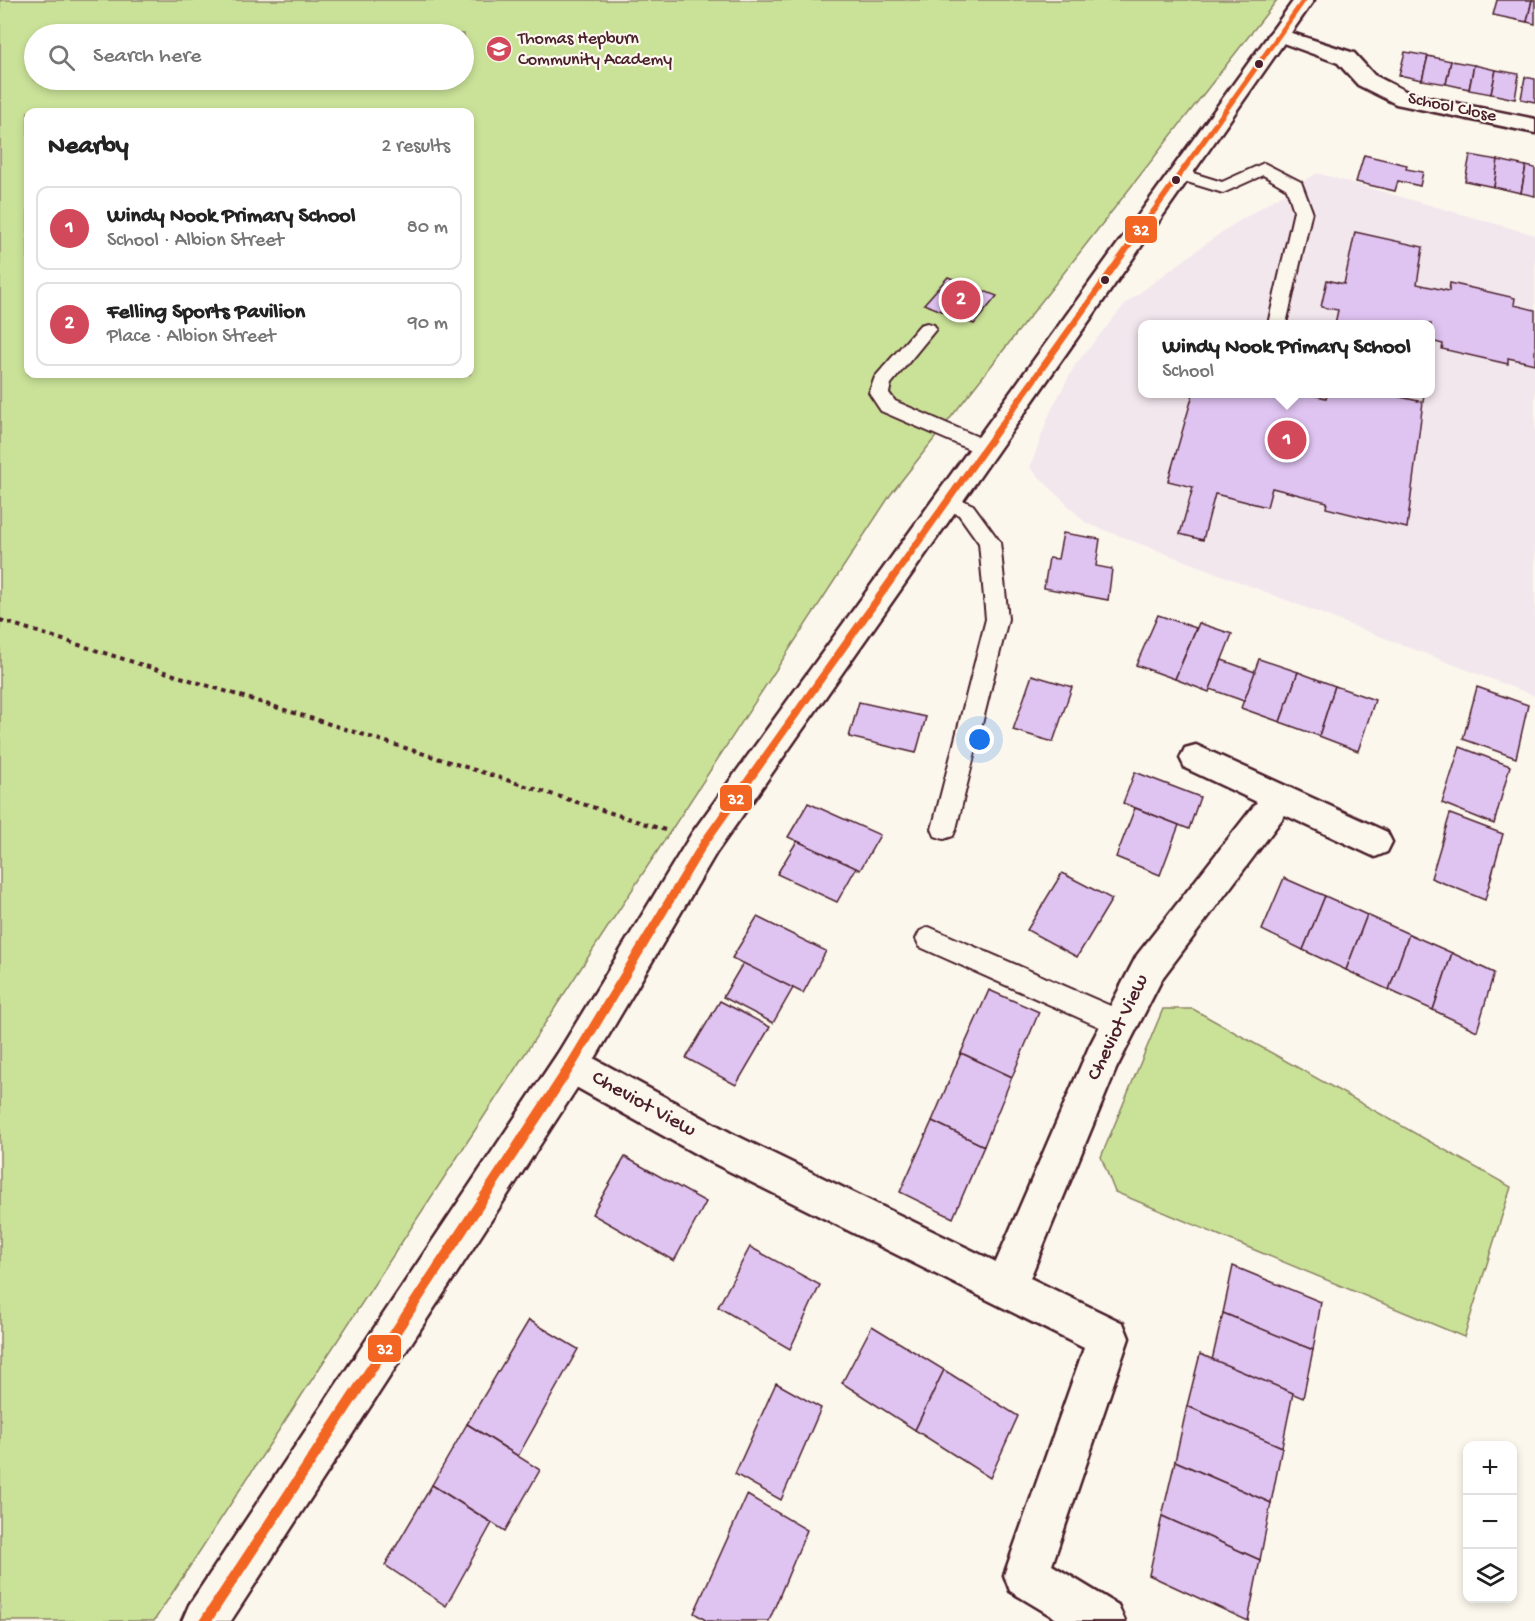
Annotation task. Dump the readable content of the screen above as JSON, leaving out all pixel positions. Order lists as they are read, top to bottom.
{
  "streets": {
    "street": ["School Close", "Cheviot View"]
  },
  "places": {
    "school or university": ["Thomas Hepburn Community Academy"]
  },
  "lines": ["transit line 32"],
  "page": {
    "search": "Search here",
    "heading": ["Nearby", "2 results"],
    "list": [
      {
        "mark": "1",
        "name": "Windy Nook Primary School",
        "note": "School · Albion Street",
        "value": "80 m"
      },
      {
        "mark": "2",
        "name": "Felling Sports Pavilion",
        "note": "Place · Albion Street",
        "value": "90 m"
      }
    ],
    "pins": ["2", "1"],
    "popup": ["Windy Nook Primary School", "School"],
    "map_buttons": ["+", "−"]
  }
}
